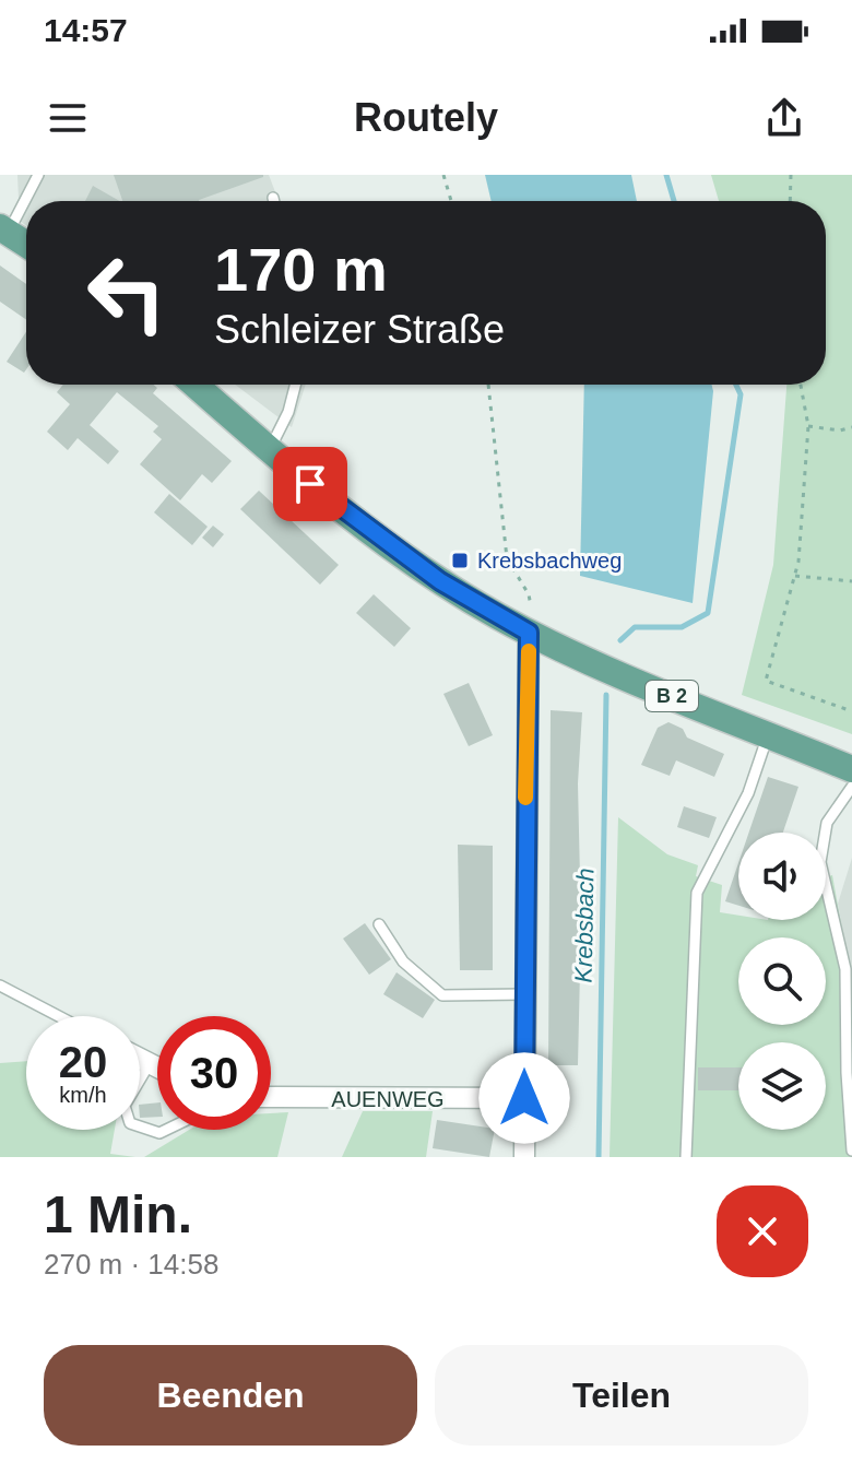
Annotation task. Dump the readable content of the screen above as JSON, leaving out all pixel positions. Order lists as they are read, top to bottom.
{
  "streets": {
    "main road": ["B 2"],
    "street": ["AUENWEG"]
  },
  "water": ["Krebsbach"],
  "places": {
    "transit": ["Krebsbachweg"]
  },
  "page": {
    "status": "14:57",
    "header": "Routely",
    "turn": ["170 m", "Schleizer Straße"],
    "speed": "20 km/h",
    "limit": "30",
    "heading": ["1 Min.", "270 m · 14:58"],
    "buttons": ["Beenden", "Teilen"]
  }
}
